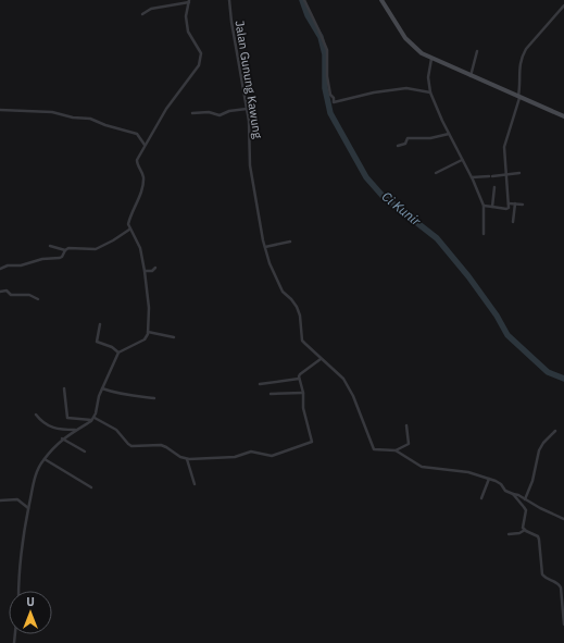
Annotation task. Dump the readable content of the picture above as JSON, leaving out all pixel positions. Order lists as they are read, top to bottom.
{
  "streets": {
    "street": ["Jalan Gunung Kawung"]
  },
  "water": ["Ci Kunir"],
  "north": "top"
}
